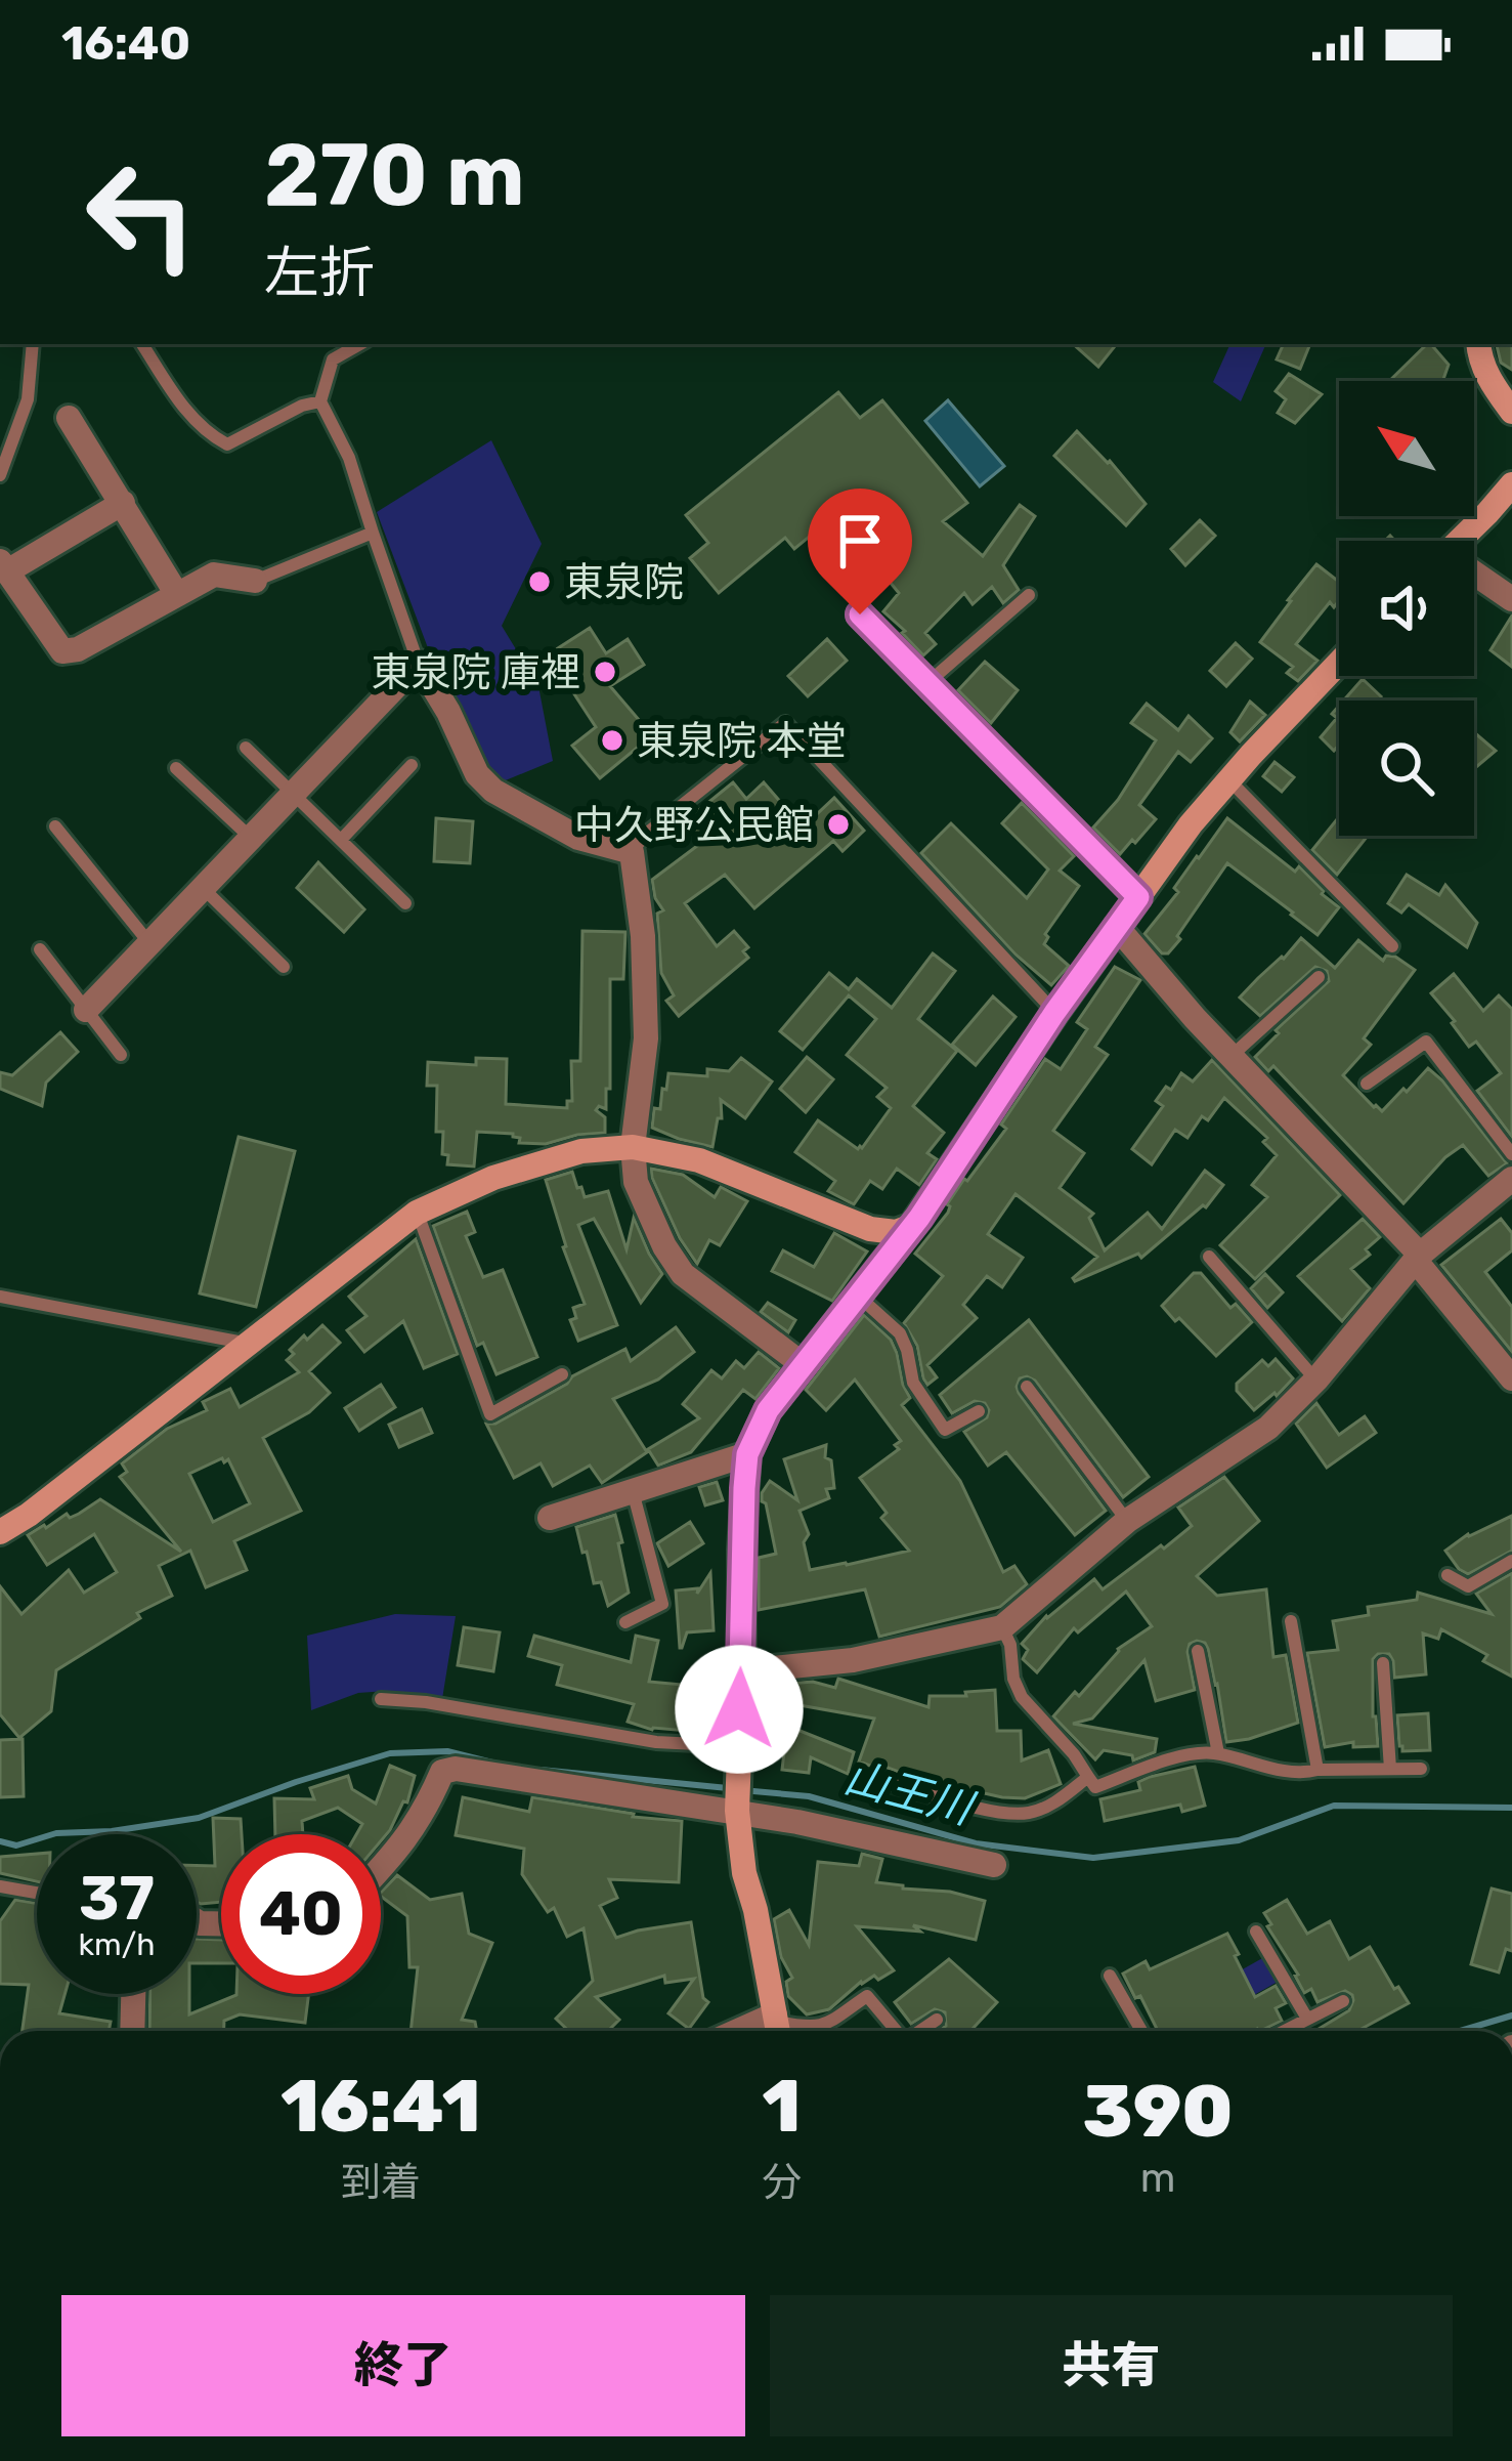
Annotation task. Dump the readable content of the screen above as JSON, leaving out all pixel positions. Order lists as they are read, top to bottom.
{
  "water": ["山王川"],
  "places": [
    "東泉院",
    "東泉院 庫裡",
    "東泉院 本堂",
    "中久野公民館"
  ],
  "north": "top left",
  "page": {
    "status": "16:40",
    "turn": ["270 m", "左折"],
    "speed": "37 km/h",
    "limit": "40",
    "eta": [
      "16:41",
      "到着",
      "1",
      "分",
      "390",
      "m"
    ],
    "buttons": ["終了", "共有"]
  }
}
